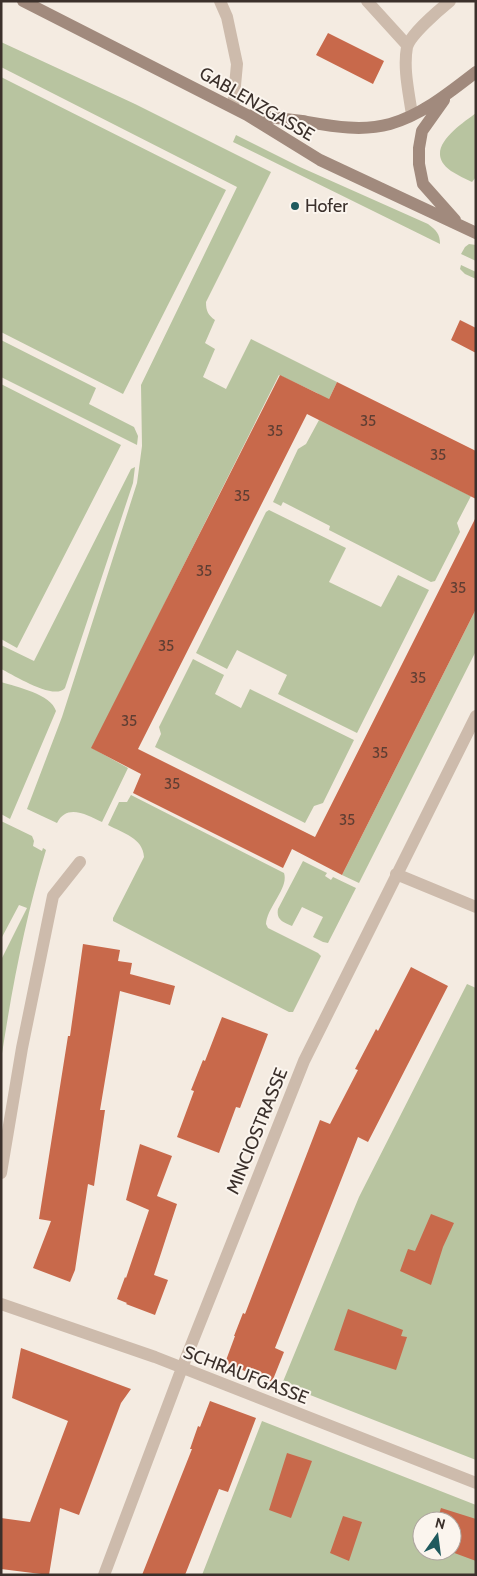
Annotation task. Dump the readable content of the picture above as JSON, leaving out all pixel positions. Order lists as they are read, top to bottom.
{
  "streets": {
    "main road": ["GABLENZGASSE"],
    "street": ["MINCIOSTRASSE", "SCHRAUFGASSE"]
  },
  "crossings": [
    ["MINCIOSTRASSE", "SCHRAUFGASSE"]
  ],
  "places": ["Hofer"],
  "house_numbers": [
    "35",
    "35",
    "35",
    "35",
    "35",
    "35",
    "35",
    "35",
    "35",
    "35",
    "35",
    "35"
  ],
  "north": "top"
}
